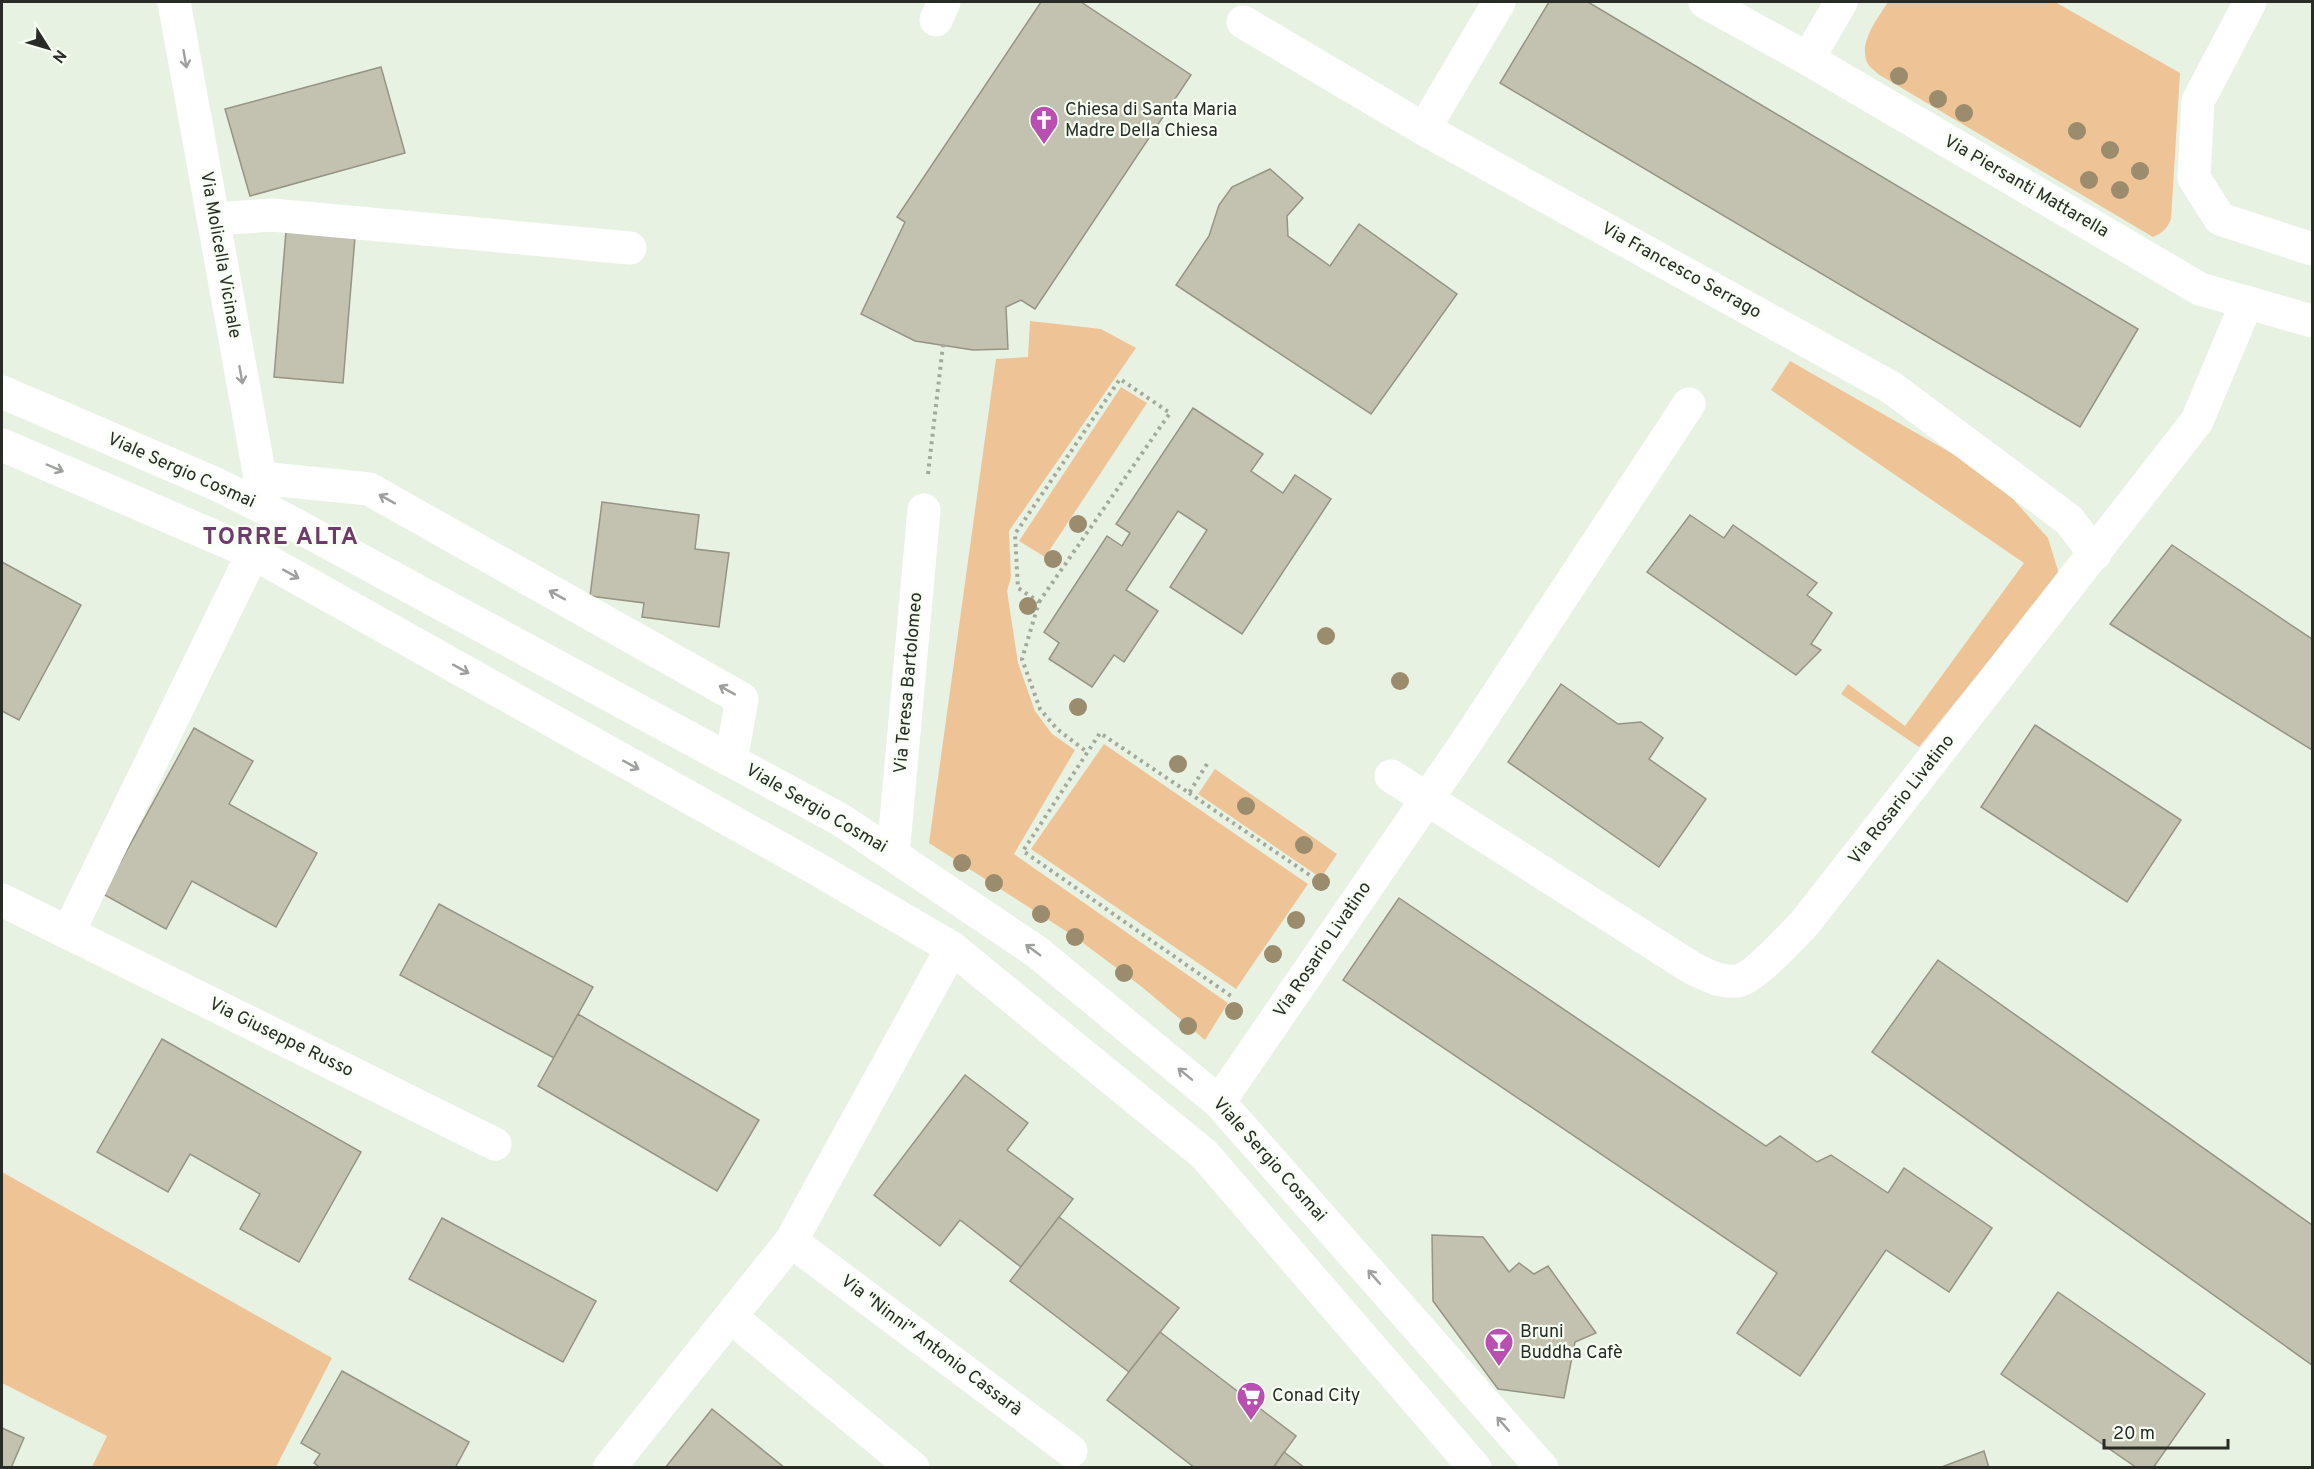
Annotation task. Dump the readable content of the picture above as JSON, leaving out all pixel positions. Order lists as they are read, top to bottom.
{
  "streets": {
    "street": [
      "Via Piersanti Mattarella",
      "Via Molicella Vicinale",
      "Via Francesco Serrago",
      "Viale Sergio Cosmai",
      "Via Teresa Bartolomeo",
      "Via Rosario Livatino",
      "Via Giuseppe Russo",
      "Via \"Ninni\" Antonio Cassarà"
    ]
  },
  "crossings": [
    ["Via Piersanti Mattarella", "Via Rosario Livatino"],
    ["Via Molicella Vicinale", "Viale Sergio Cosmai"],
    ["Via Francesco Serrago", "Via Rosario Livatino"],
    ["Viale Sergio Cosmai", "Via Teresa Bartolomeo"],
    ["Viale Sergio Cosmai", "Via Rosario Livatino"]
  ],
  "one_way": ["Via Molicella Vicinale"],
  "districts": ["TORRE ALTA"],
  "places": {
    "church": ["Chiesa di Santa Maria Madre Della Chiesa"],
    "bar": ["Bruni Buddha Cafè"],
    "supermarket": ["Conad City"]
  },
  "scale_bar": "20 m",
  "north": "bottom right"
}
